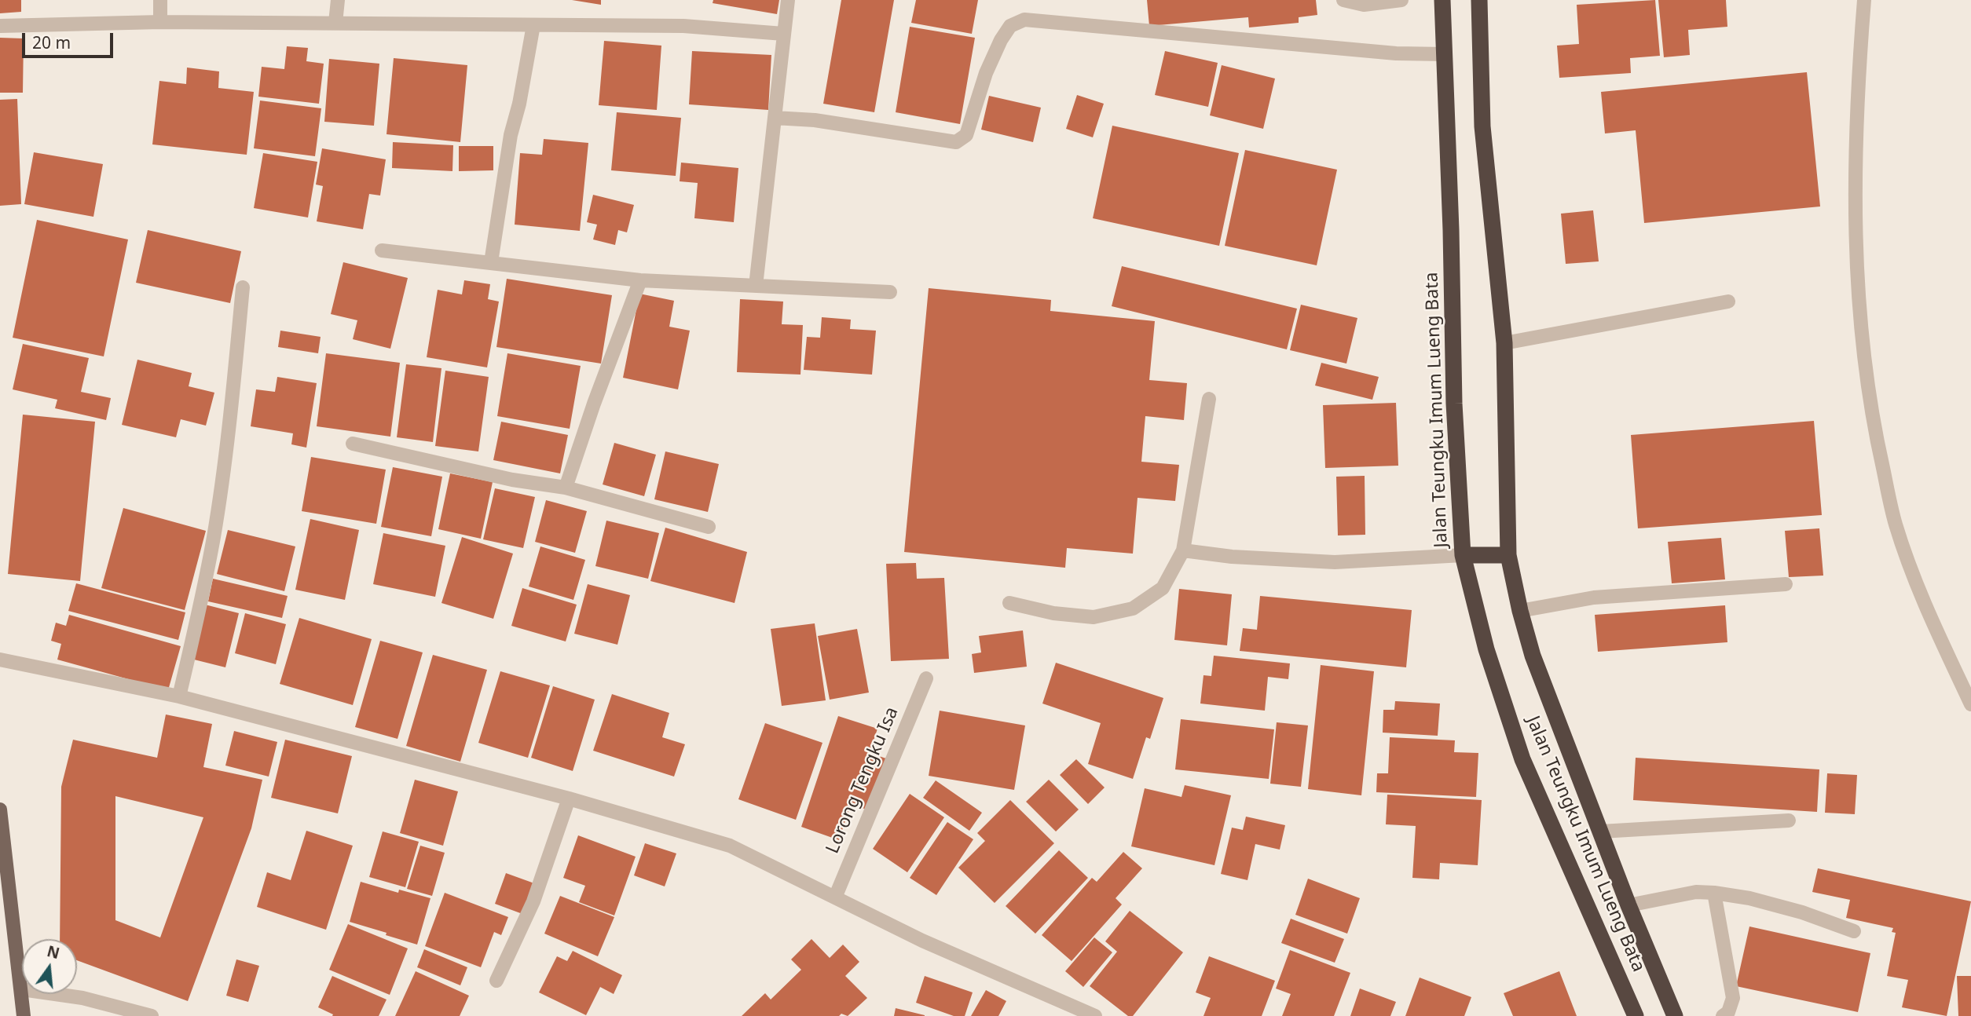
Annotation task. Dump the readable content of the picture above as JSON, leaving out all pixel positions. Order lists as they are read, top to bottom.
{
  "streets": {
    "highway": ["Jalan Teungku Imum Lueng Bata"],
    "street": ["Lorong Tengku Isa"]
  },
  "scale_bar": "20 m",
  "north": "top"
}
